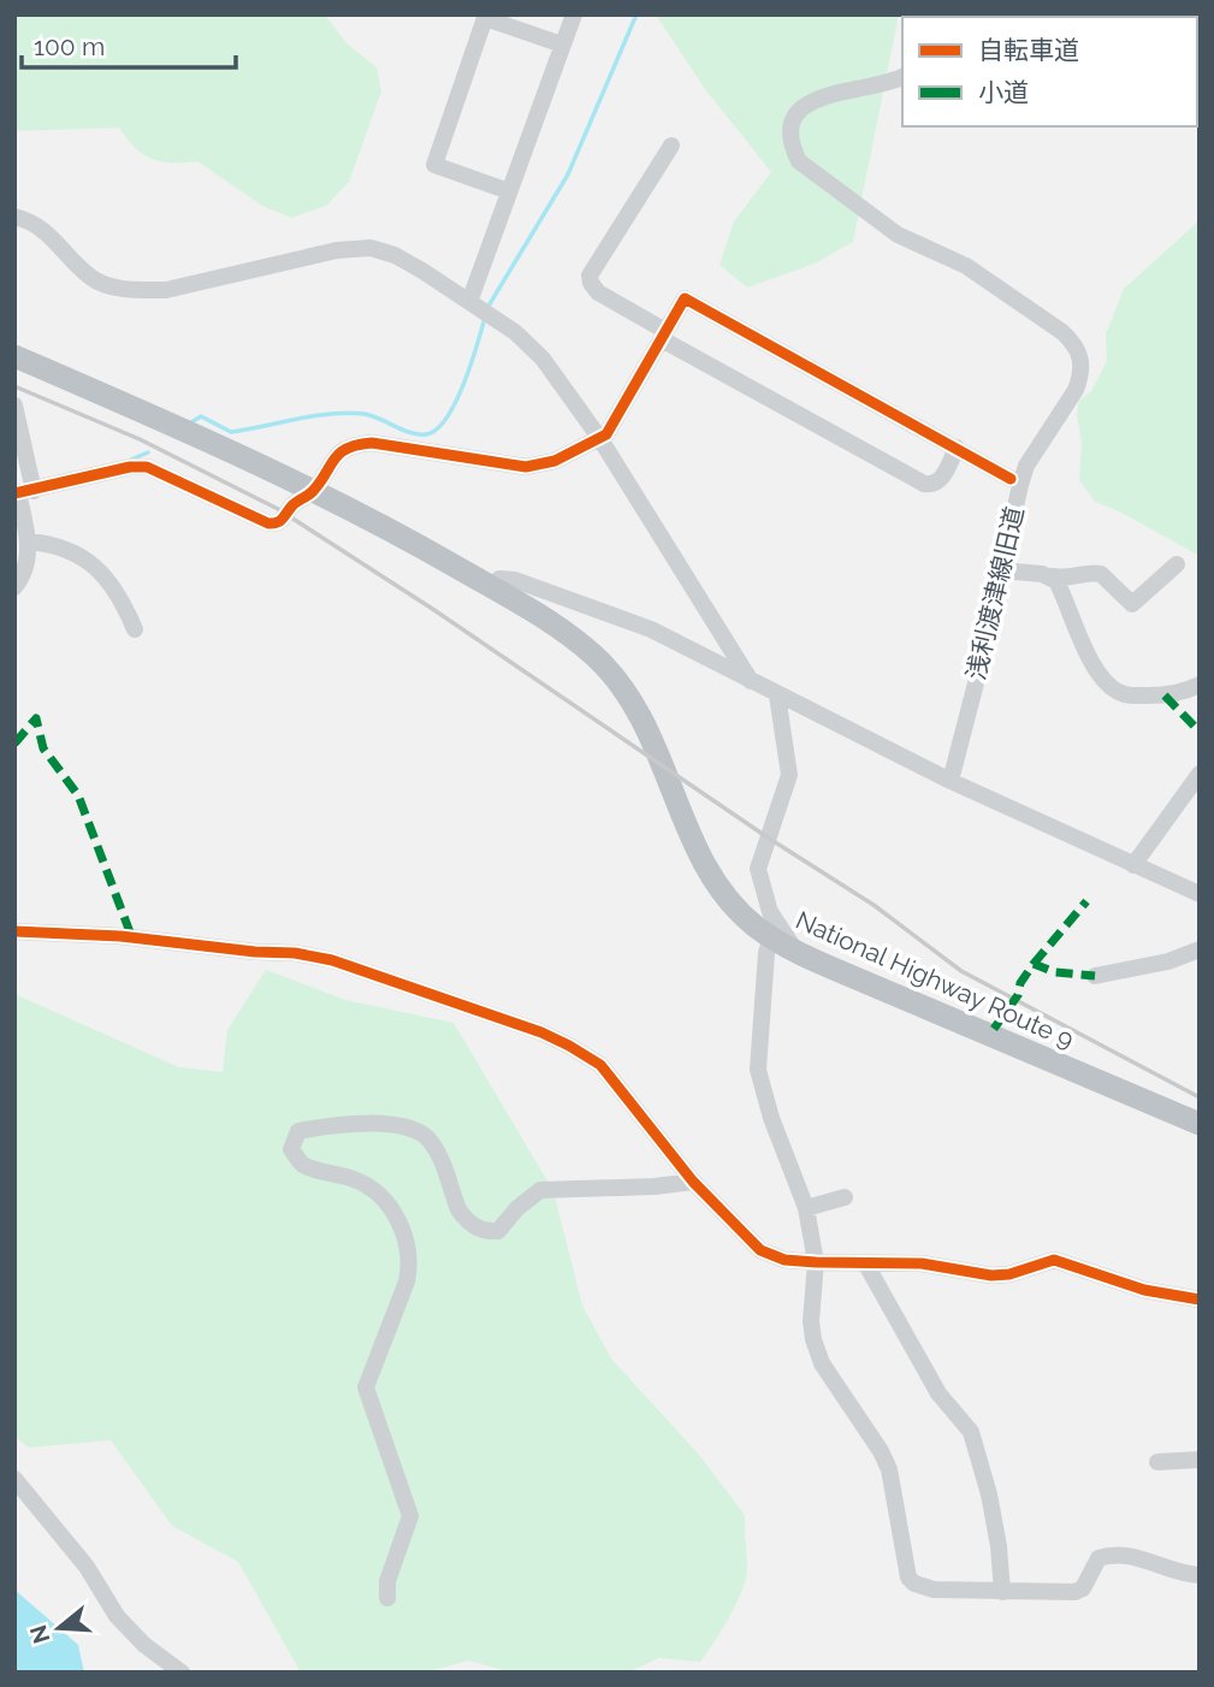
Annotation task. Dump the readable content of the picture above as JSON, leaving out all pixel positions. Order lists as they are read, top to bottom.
{
  "streets": {
    "highway": ["National Highway Route 9"],
    "street": ["浅利渡津線旧道"]
  },
  "legend": ["自転車道", "小道"],
  "scale_bar": "100 m",
  "north": "left"
}
